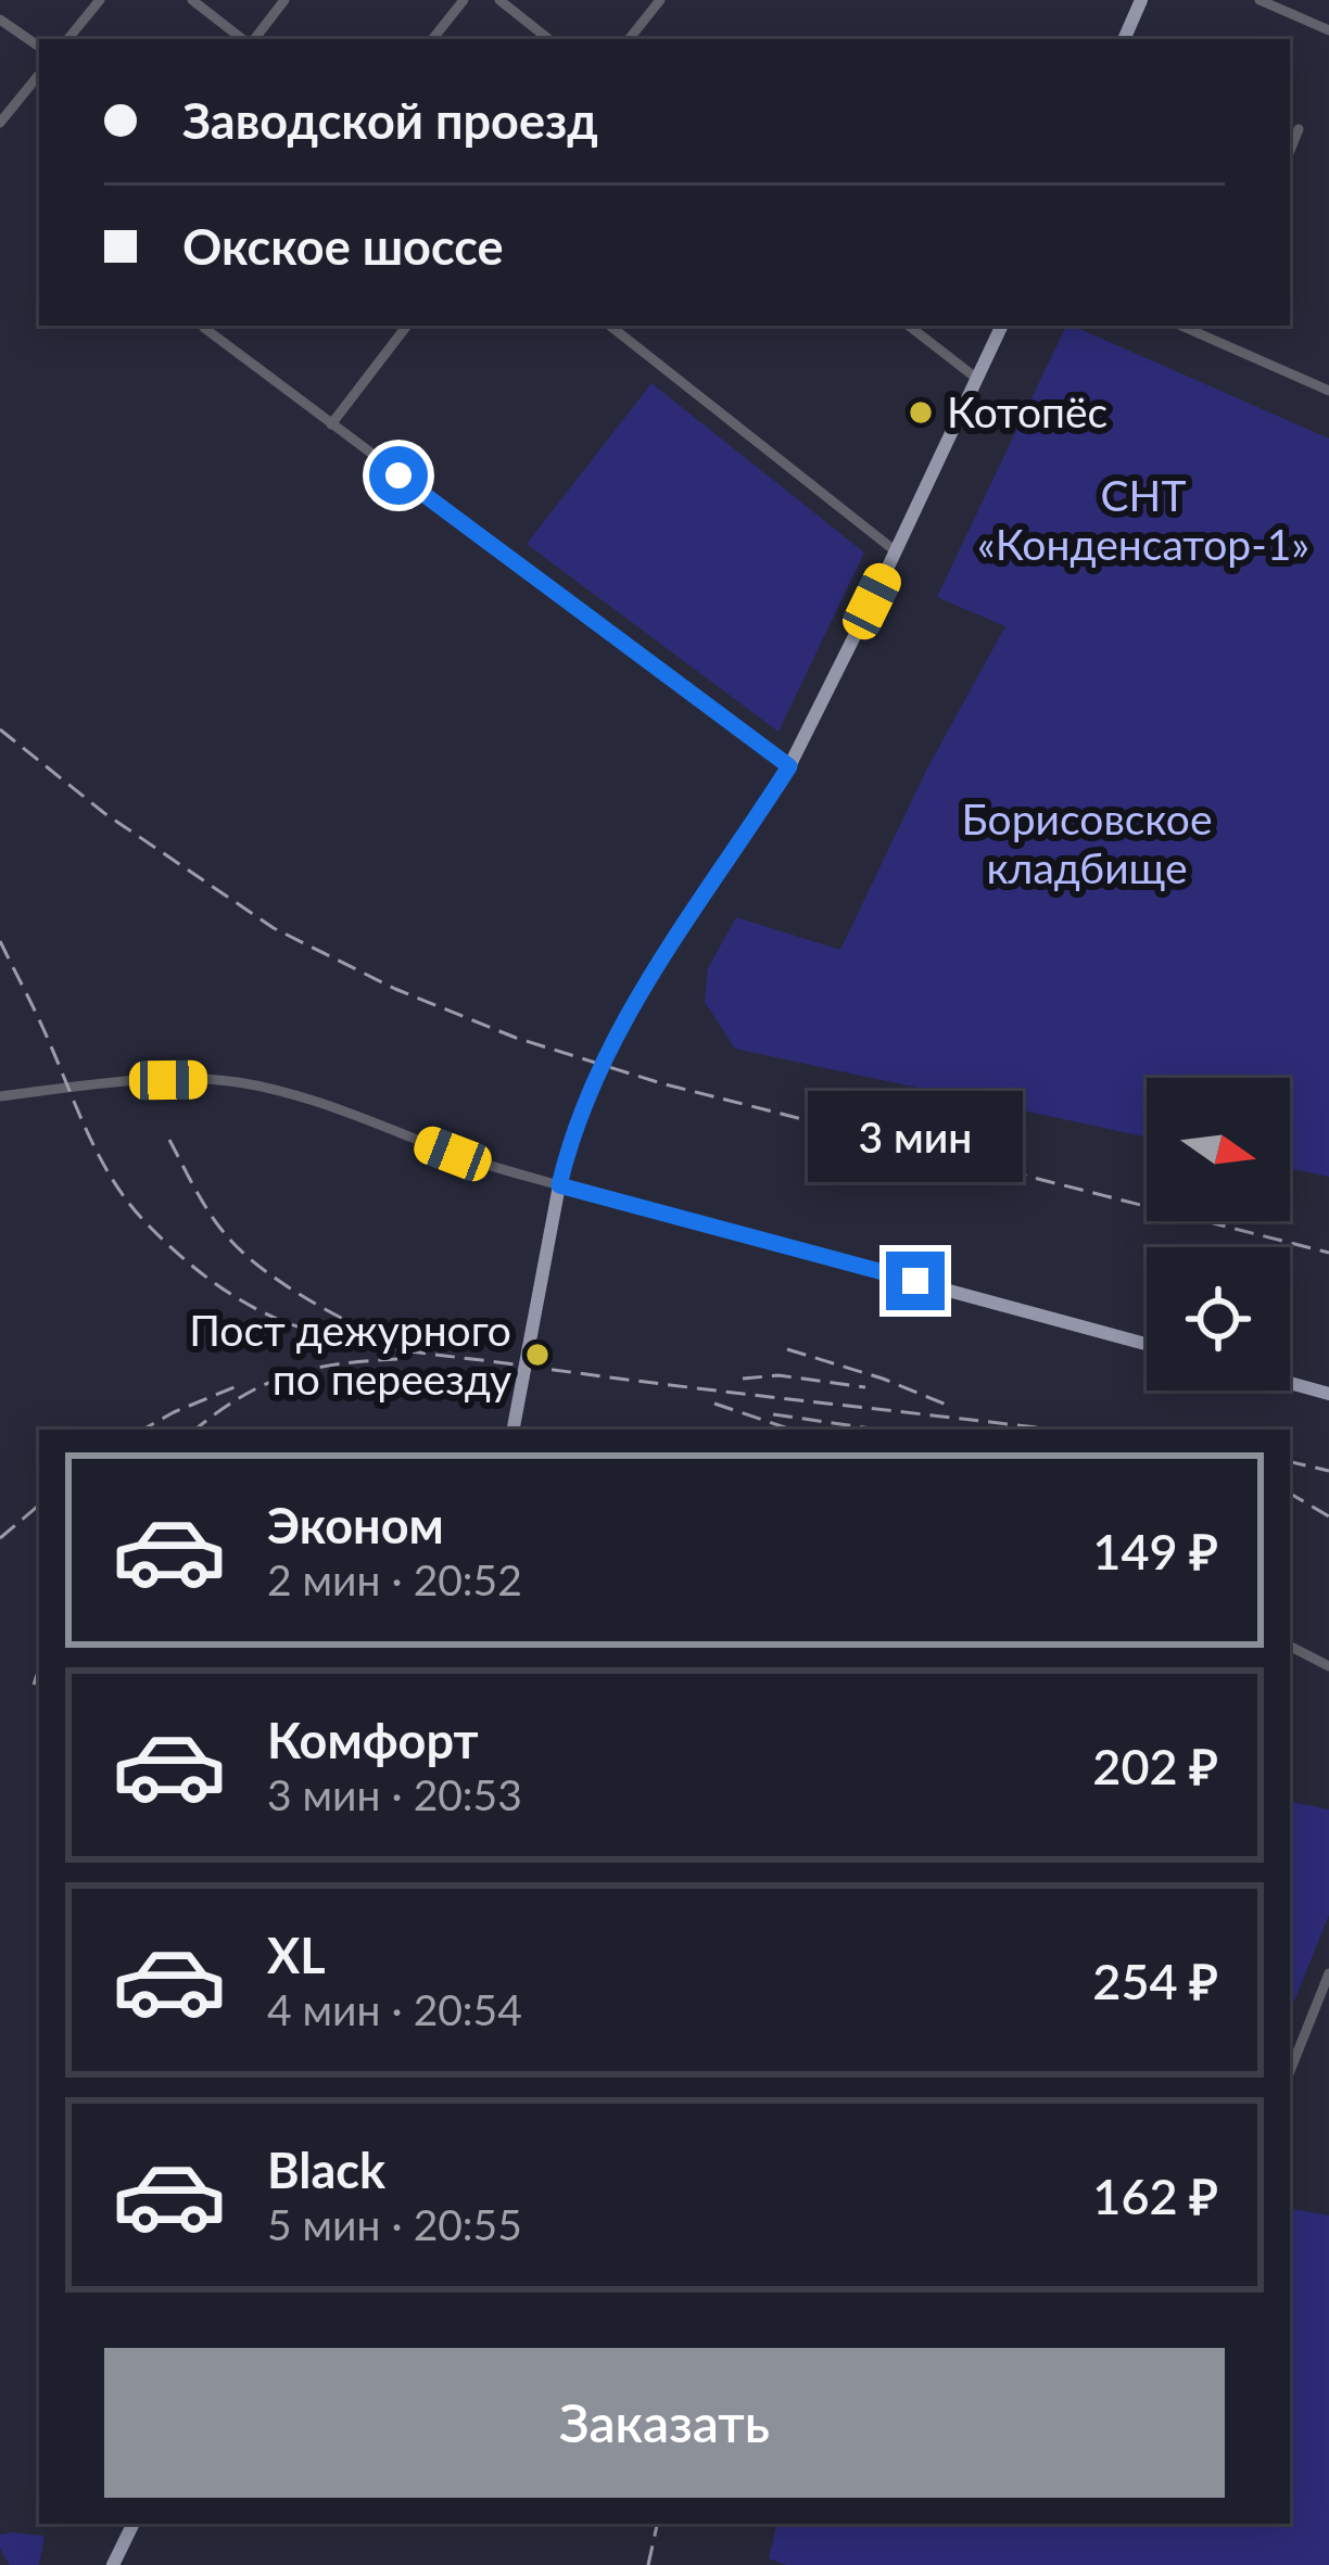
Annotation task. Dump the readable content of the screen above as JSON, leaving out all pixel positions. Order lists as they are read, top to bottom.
{
  "parks": ["СНТ «Конденсатор-1»", "Борисовское кладбище"],
  "places": ["Котопёс", "Пост дежурного по переезду"],
  "north": "right",
  "page": {
    "banner": ["Заводской проезд", "Окское шоссе"],
    "bubble": "3 мин",
    "list": [
      {
        "name": "Эконом",
        "note": "2 мин · 20:52",
        "value": "149 ₽"
      },
      {
        "name": "Комфорт",
        "note": "3 мин · 20:53",
        "value": "202 ₽"
      },
      {
        "name": "XL",
        "note": "4 мин · 20:54",
        "value": "254 ₽"
      },
      {
        "name": "Black",
        "note": "5 мин · 20:55",
        "value": "162 ₽"
      }
    ],
    "buttons": "Заказать"
  }
}
